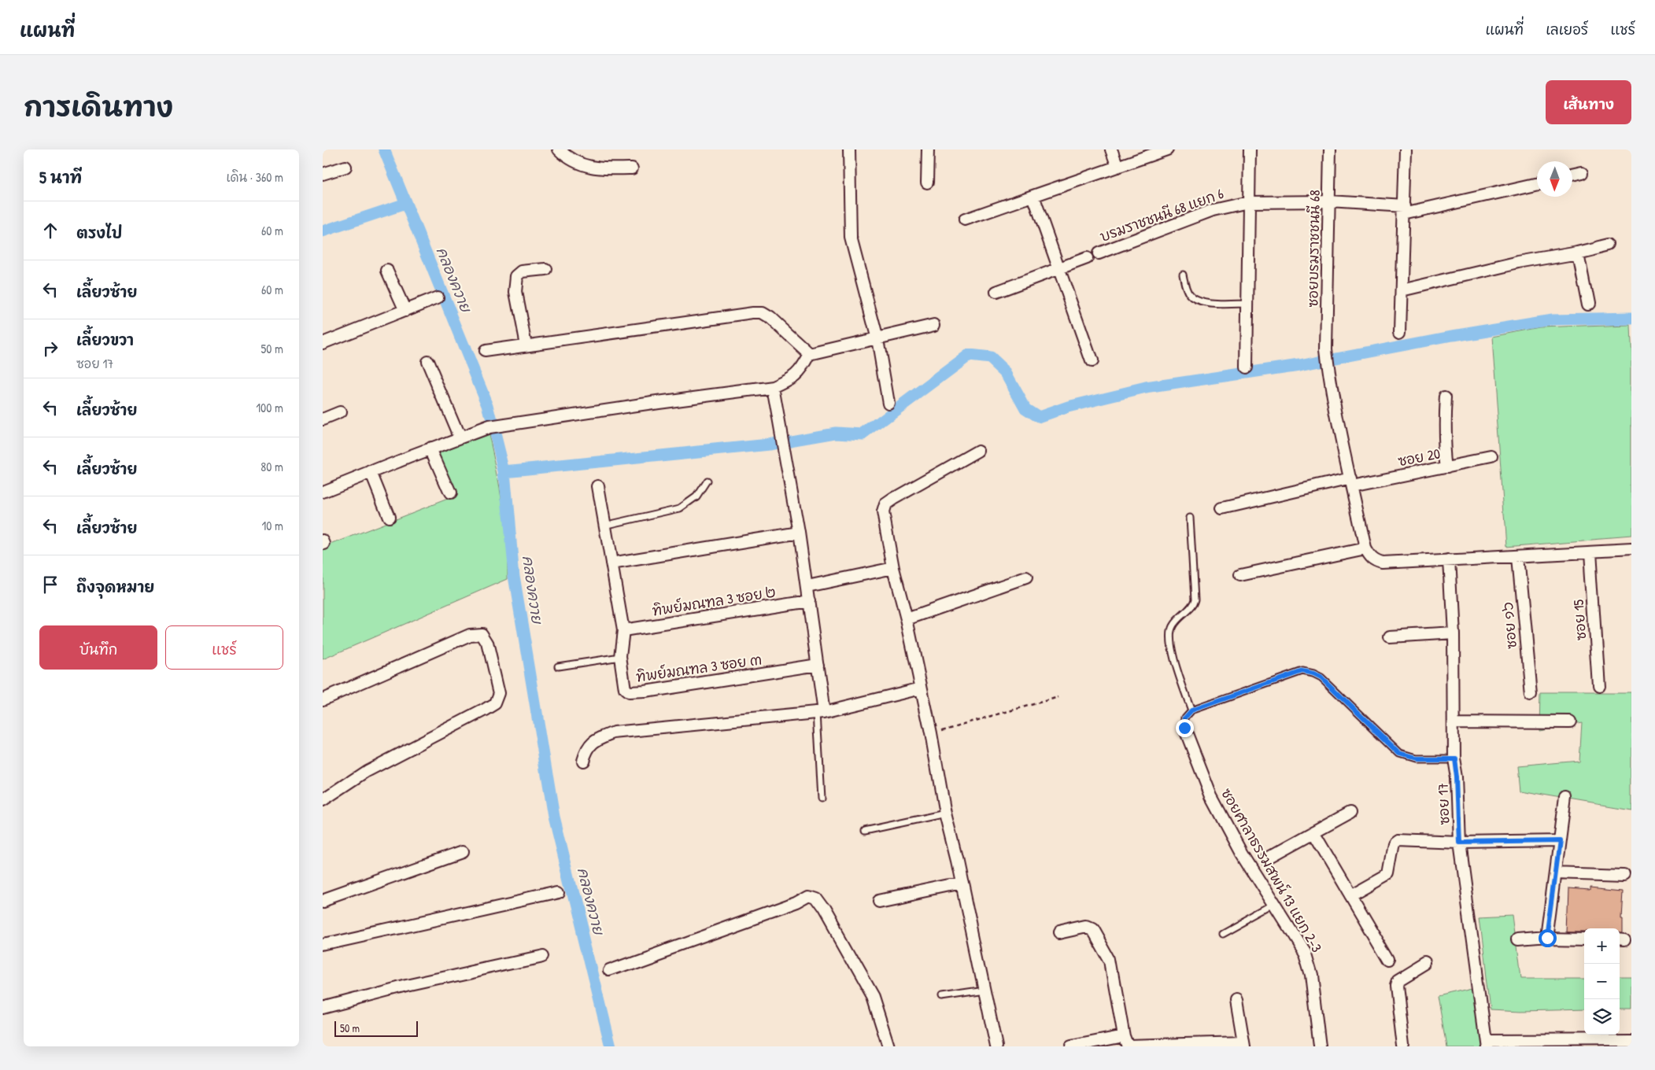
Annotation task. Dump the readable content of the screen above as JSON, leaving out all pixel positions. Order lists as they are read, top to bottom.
{
  "streets": {
    "street": [
      "บรมราชชนนี 68 แยก 6",
      "ซอยบรมราชชนนี 68",
      "ซอย 20",
      "ทิพย์มณฑล 3 ซอย ๒",
      "ซอย 15",
      "ซอย ๑๖",
      "ทิพย์มณฑล 3 ซอย ๓",
      "ซอย 17",
      "ซอยศาลาธรรมสพน์ 13 แยก 2-3"
    ]
  },
  "crossings": [
    ["บรมราชชนนี 68 แยก 6", "ซอยบรมราชชนนี 68"],
    ["ซอยบรมราชชนนี 68", "ซอย 20"],
    ["ทิพย์มณฑล 3 ซอย ๒", "ทิพย์มณฑล 3 ซอย ๓"]
  ],
  "water": ["คลองควาย"],
  "scale_bar": "50 m",
  "north": "bottom",
  "page": {
    "header": "แผนที่",
    "nav": ["แผนที่", "เลเยอร์", "แชร์"],
    "title": "การเดินทาง",
    "buttons": [
      "เส้นทาง",
      ["บันทึก", "แชร์"]
    ],
    "heading": ["5 นาที", "เดิน · 360 m"],
    "list": [
      ["ตรงไป", "60 m"],
      ["เลี้ยวซ้าย", "60 m"],
      ["เลี้ยวขวา", "ซอย 17", "50 m"],
      ["เลี้ยวซ้าย", "100 m"],
      ["เลี้ยวซ้าย", "80 m"],
      ["เลี้ยวซ้าย", "10 m"],
      "ถึงจุดหมาย"
    ],
    "map_buttons": ["+", "−"],
    "scale": "50 m"
  }
}
